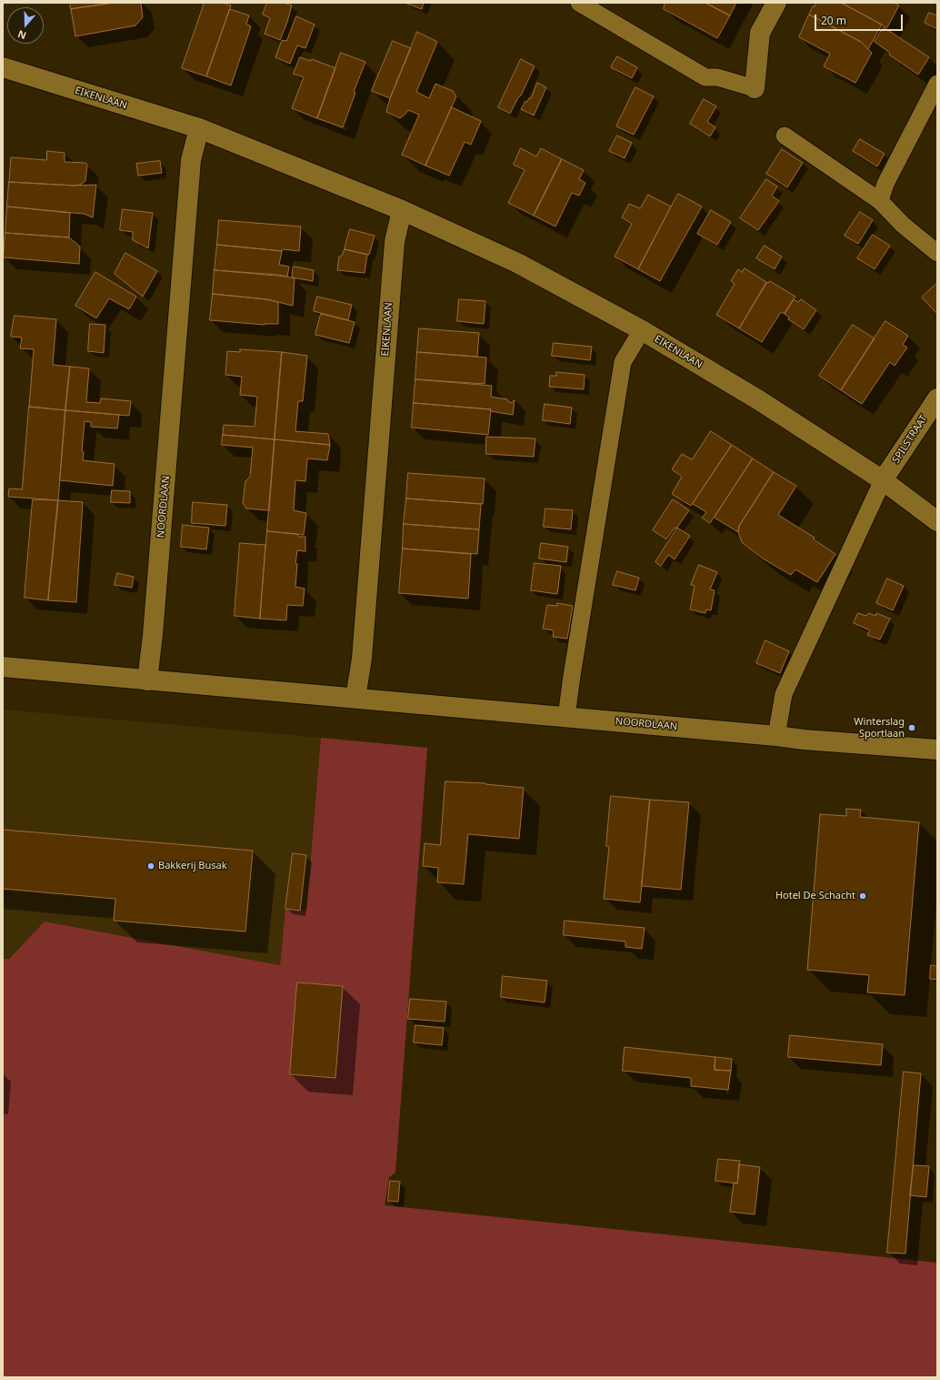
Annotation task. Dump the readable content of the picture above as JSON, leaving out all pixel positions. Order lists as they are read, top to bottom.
{
  "streets": {
    "street": ["EIKENLAAN", "SPILSTRAAT", "NOORDLAAN"]
  },
  "crossings": [
    ["EIKENLAAN", "SPILSTRAAT"],
    ["EIKENLAAN", "NOORDLAAN"]
  ],
  "places": ["Winterslag Sportlaan", "Bakkerij Busak", "Hotel De Schacht"],
  "scale_bar": "20 m",
  "north": "bottom"
}
